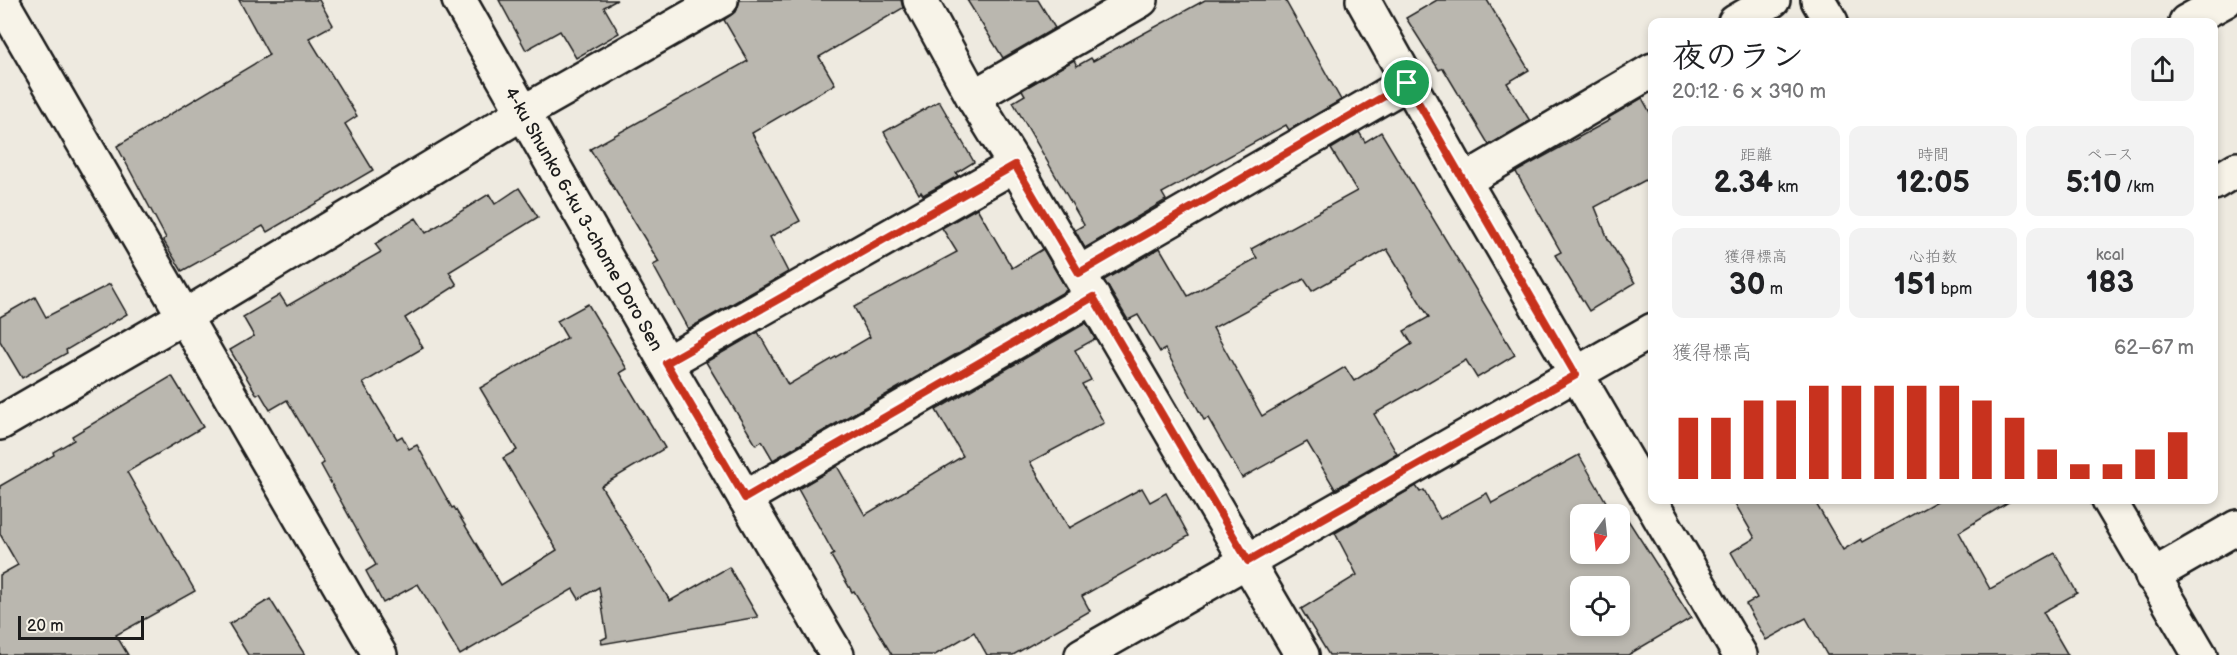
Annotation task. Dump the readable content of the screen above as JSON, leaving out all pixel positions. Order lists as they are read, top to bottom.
{
  "streets": {
    "street": ["4-ku Shunko 6-ku 3-chome Doro Sen"]
  },
  "scale_bar": "20 m",
  "north": "bottom",
  "page": {
    "heading": ["夜のラン", "20:12 · 6 × 390 m"],
    "stats": [
      ["距離", "2.34 km"],
      ["時間", "12:05"],
      ["ペース", "5:10 /km"],
      ["獲得標高", "30 m"],
      ["心拍数", "151 bpm"],
      ["kcal", "183"]
    ],
    "chart": ["獲得標高", "62–67 m"],
    "scale": "20 m"
  }
}
